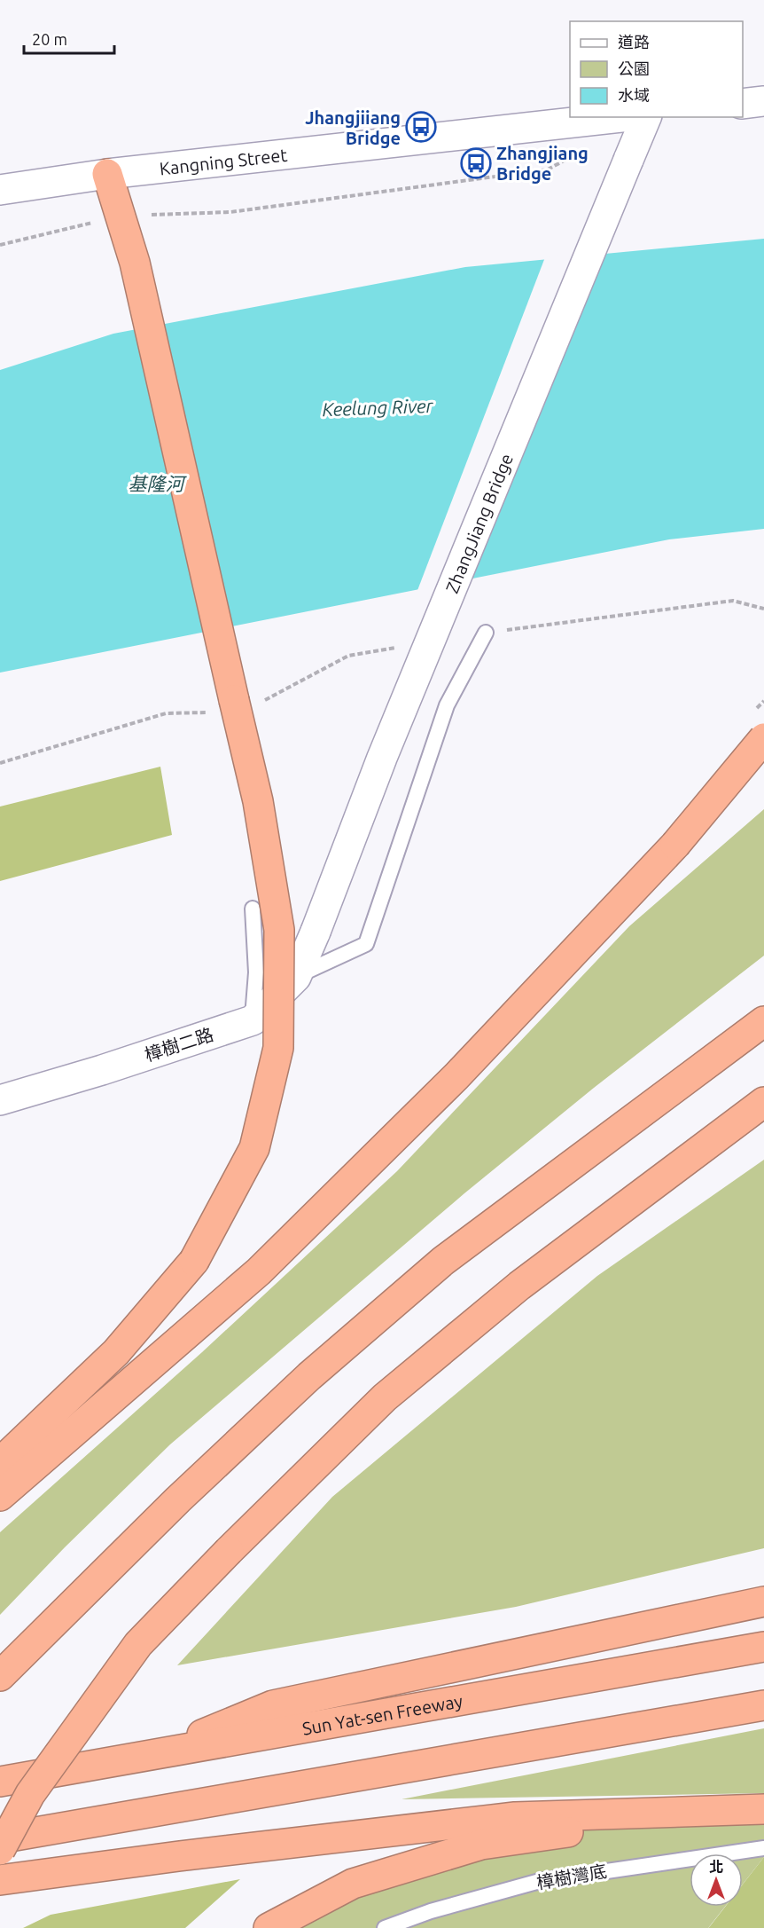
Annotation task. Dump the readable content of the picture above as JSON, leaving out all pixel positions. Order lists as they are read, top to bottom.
{
  "streets": {
    "highway": ["Sun Yat-sen Freeway"],
    "street": ["Kangning Street", "ZhangJiang Bridge", "樟樹二路"],
    "lane": ["樟樹灣底"]
  },
  "crossings": [
    ["ZhangJiang Bridge", "樟樹二路"]
  ],
  "water": ["Keelung River", "基隆河"],
  "places": {
    "bus stop": ["Jhangjiiang Bridge", "Zhangjiang Bridge"]
  },
  "legend": ["道路", "公園", "水域"],
  "scale_bar": "20 m",
  "north": "top"
}
